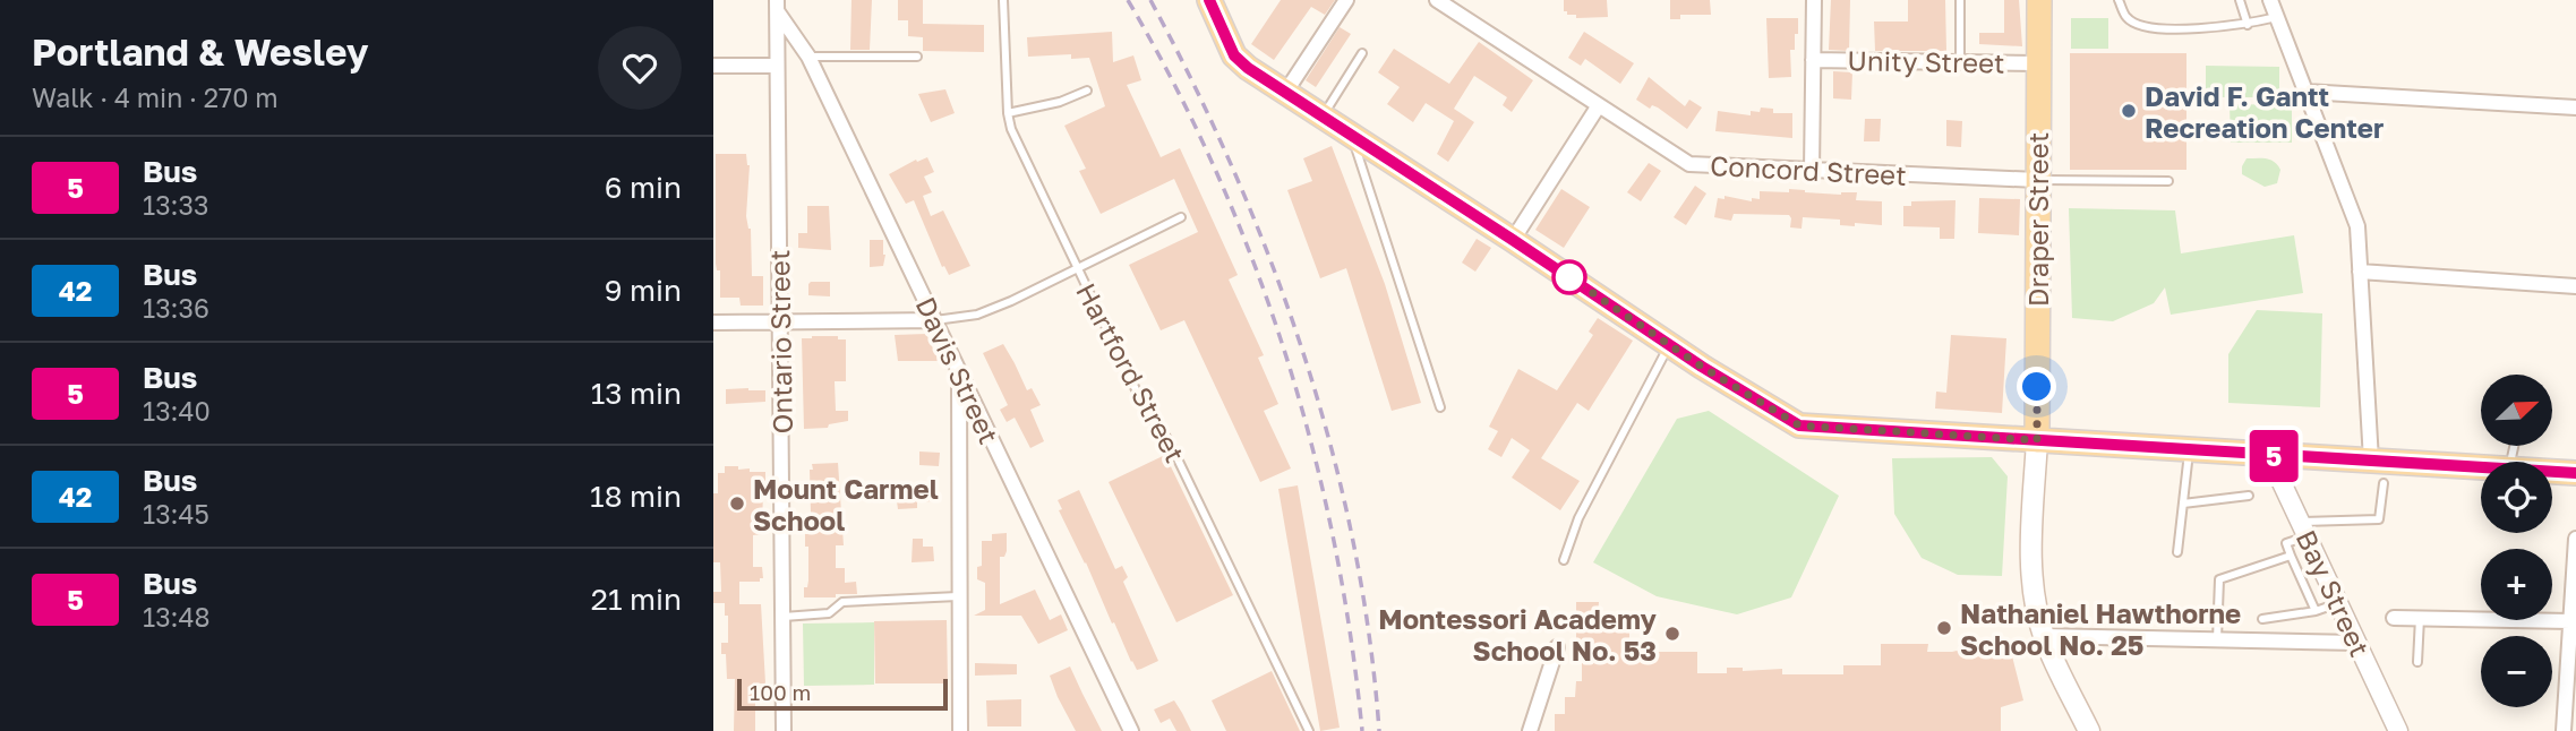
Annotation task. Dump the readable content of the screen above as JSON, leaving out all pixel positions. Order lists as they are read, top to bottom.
{
  "streets": {
    "main road": ["Draper Street"],
    "street": [
      "Unity Street",
      "Concord Street",
      "Ontario Street",
      "Davis Street",
      "Bay Street"
    ],
    "lane": ["Hartford Street"]
  },
  "crossings": [
    ["Unity Street", "Draper Street"],
    ["Concord Street", "Draper Street"],
    ["Ontario Street", "Davis Street"]
  ],
  "places": [
    "David F. Gantt Recreation Center",
    "Mount Carmel School",
    "Nathaniel Hawthorne School No. 25",
    "Montessori Academy School No. 53"
  ],
  "lines": ["bus line 5"],
  "scale_bar": "100 m",
  "north": "top right",
  "page": {
    "heading": ["Portland & Wesley", "Walk · 4 min · 270 m"],
    "on_map": "5",
    "list": [
      {
        "mark": "5",
        "name": "Bus",
        "note": "13:33",
        "value": "6 min"
      },
      {
        "mark": "42",
        "name": "Bus",
        "note": "13:36",
        "value": "9 min"
      },
      {
        "mark": "5",
        "name": "Bus",
        "note": "13:40",
        "value": "13 min"
      },
      {
        "mark": "42",
        "name": "Bus",
        "note": "13:45",
        "value": "18 min"
      },
      {
        "mark": "5",
        "name": "Bus",
        "note": "13:48",
        "value": "21 min"
      }
    ],
    "map_buttons": ["+", "−"],
    "scale": "100 m"
  }
}
